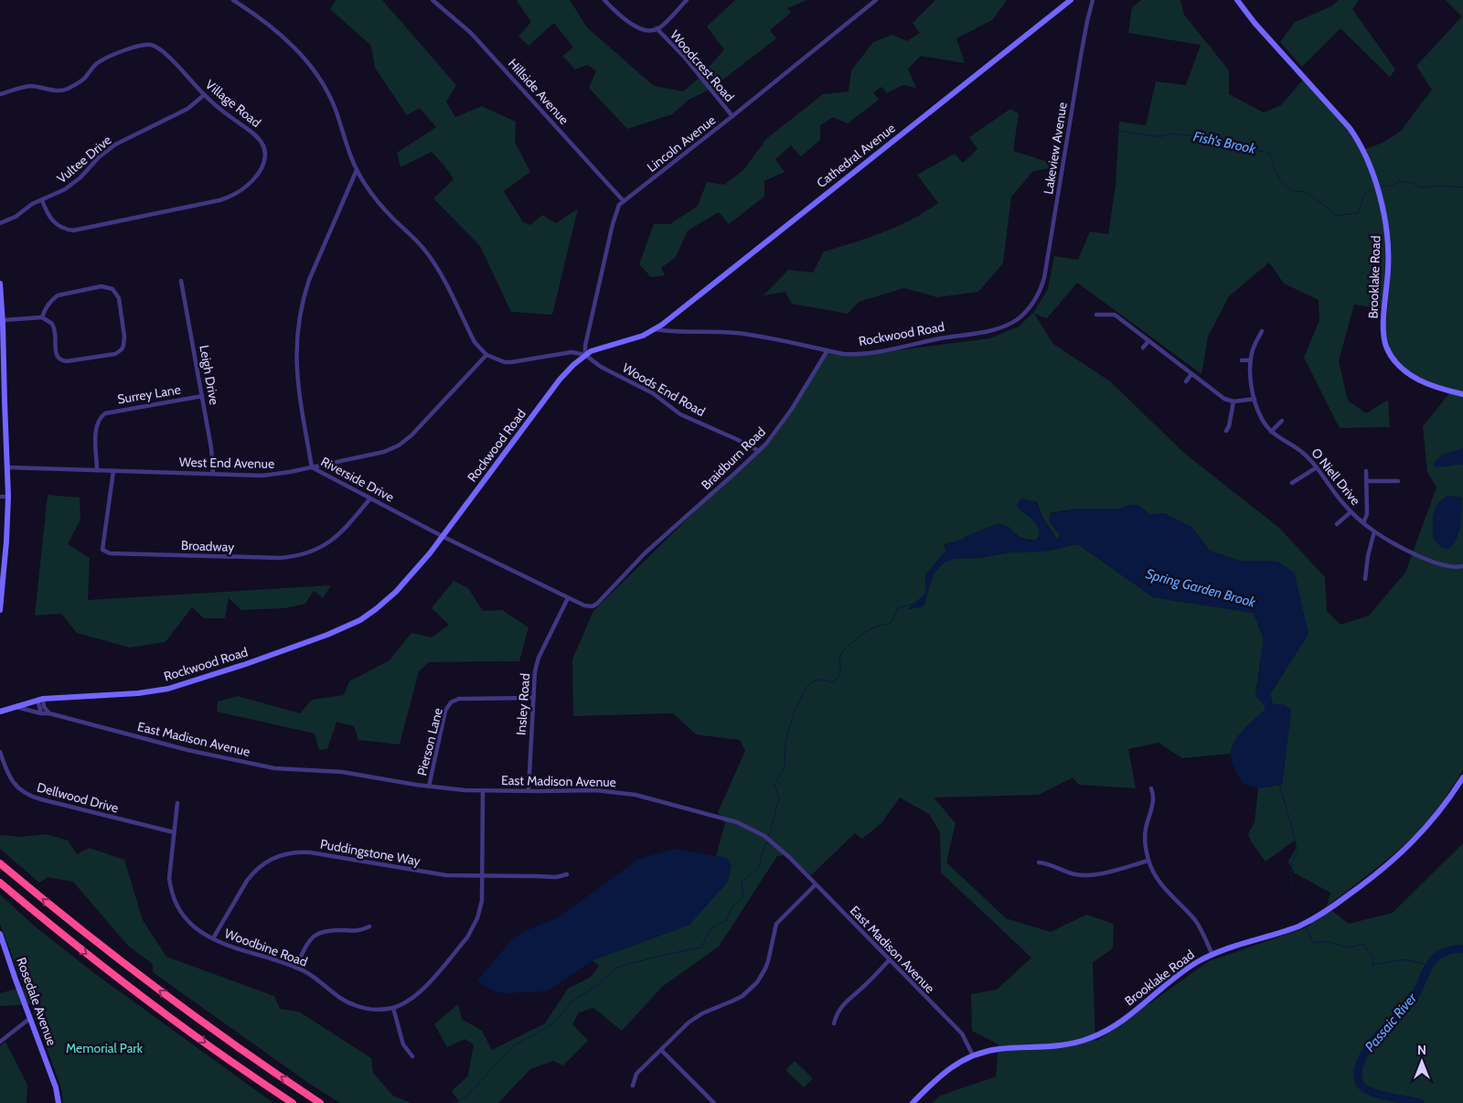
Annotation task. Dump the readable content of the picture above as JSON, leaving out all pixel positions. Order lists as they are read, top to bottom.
{
  "streets": {
    "street": [
      "Woodcrest Road",
      "Hillside Avenue",
      "Village Road",
      "Lincoln Avenue",
      "Lakeview Avenue",
      "Cathedral Avenue",
      "Vultee Drive",
      "Brooklake Road",
      "Rockwood Road",
      "Leigh Drive",
      "Woods End Road",
      "Surrey Lane",
      "Braidburn Road",
      "West End Avenue",
      "O Niell Drive",
      "Riverside Drive",
      "Broadway",
      "Insley Road",
      "East Madison Avenue",
      "Pierson Lane",
      "Dellwood Drive",
      "Puddingstone Way",
      "Woodbine Road",
      "Rosedale Avenue"
    ]
  },
  "crossings": [
    ["Woodcrest Road", "Lincoln Avenue"],
    ["Hillside Avenue", "Lincoln Avenue"],
    ["Village Road", "Vultee Drive"],
    ["Lincoln Avenue", "Rockwood Road"],
    ["Lincoln Avenue", "Woods End Road"],
    ["Lakeview Avenue", "Rockwood Road"],
    ["Cathedral Avenue", "Rockwood Road"],
    ["Brooklake Road", "East Madison Avenue"],
    ["Rockwood Road", "Woods End Road"],
    ["Rockwood Road", "Braidburn Road"],
    ["Rockwood Road", "Riverside Drive"],
    ["Rockwood Road", "East Madison Avenue"],
    ["Leigh Drive", "Surrey Lane"],
    ["Leigh Drive", "West End Avenue"],
    ["Woods End Road", "Braidburn Road"],
    ["Surrey Lane", "West End Avenue"],
    ["Braidburn Road", "Riverside Drive"],
    ["West End Avenue", "Riverside Drive"],
    ["West End Avenue", "Broadway"],
    ["Riverside Drive", "Broadway"],
    ["Riverside Drive", "Insley Road"],
    ["Insley Road", "East Madison Avenue"],
    ["Insley Road", "Pierson Lane"],
    ["East Madison Avenue", "Pierson Lane"],
    ["East Madison Avenue", "Woodbine Road"],
    ["Dellwood Drive", "Woodbine Road"],
    ["Puddingstone Way", "Woodbine Road"]
  ],
  "water": ["Fish's Brook", "Spring Garden Brook", "Passaic River"],
  "parks": ["Memorial Park"],
  "north": "top"
}
